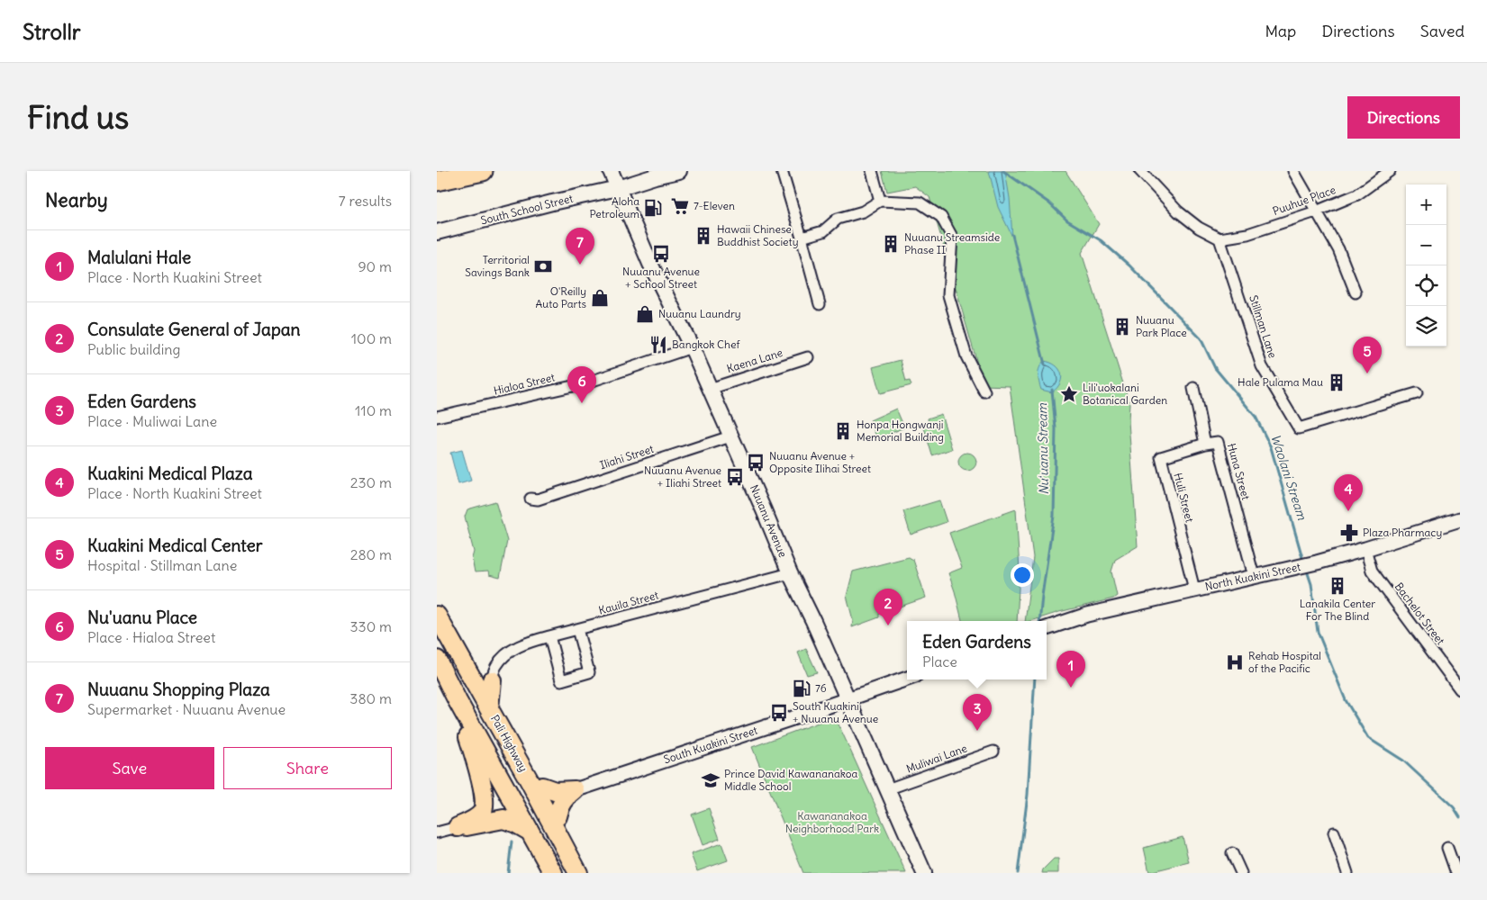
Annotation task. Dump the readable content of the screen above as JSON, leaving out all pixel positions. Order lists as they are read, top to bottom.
{
  "streets": {
    "highway": ["Pali Highway"],
    "main road": ["South School Street", "Nuuanu Avenue"],
    "street": [
      "Puuhue Place",
      "Stillman Lane",
      "Kaena Lane",
      "Hialoa Street",
      "Iliahi Street",
      "Huna Street",
      "Huli Street",
      "North Kuakini Street",
      "Kauila Street",
      "Bachelot Street",
      "South Kuakini Street",
      "Muliwai Lane"
    ]
  },
  "crossings": [
    ["Puuhue Place", "Stillman Lane"],
    ["South School Street", "Nuuanu Avenue"],
    ["Kaena Lane", "Nuuanu Avenue"],
    ["Hialoa Street", "Nuuanu Avenue"],
    ["Iliahi Street", "Nuuanu Avenue"],
    ["Huna Street", "Huli Street"],
    ["Huna Street", "North Kuakini Street"],
    ["Huli Street", "North Kuakini Street"],
    ["Nuuanu Avenue", "Kauila Street"],
    ["Nuuanu Avenue", "South Kuakini Street"],
    ["Nuuanu Avenue", "Muliwai Lane"],
    ["North Kuakini Street", "Bachelot Street"]
  ],
  "water": ["Nuʻuanu Stream", "Waolani Stream"],
  "parks": ["Kawananakoa Neighborhood Park"],
  "places": {
    "supermarket": ["7-Eleven"],
    "fuel station": ["Aloha Petroleum", "76"],
    "building": [
      "Hawaii Chinese Buddhist Society",
      "Nuuanu Streamside Phase II",
      "Nuuanu Park Place",
      "Hale Pulama Mau",
      "Honpa Hongwanji Memorial Building",
      "Lanakila Center For The Blind"
    ],
    "bus stop": [
      "Nuuanu Avenue + School Street",
      "Nuuanu Avenue + Opposite Ilihai Street",
      "Nuuanu Avenue + Iliahi Street",
      "South Kuakini + Nuuanu Avenue"
    ],
    "bank": ["Territorial Savings Bank"],
    "shop": ["O'Reilly Auto Parts", "Nuuanu Laundry"],
    "restaurant": ["Bangkok Chef"],
    "place": ["Lili'uokalani Botanical Garden"],
    "pharmacy": ["Plaza Pharmacy"],
    "hospital": ["Rehab Hospital of the Pacific"],
    "school or university": ["Prince David Kawananakoa Middle School"]
  },
  "page": {
    "header": "Strollr",
    "nav": ["Map", "Directions", "Saved"],
    "buttons": [
      "Directions",
      ["Save", "Share"]
    ],
    "title": "Find us",
    "heading": ["Nearby", "7 results"],
    "map_buttons": ["+", "−"],
    "pins": [
      "7",
      "5",
      "6",
      "4",
      "2",
      "1",
      "3"
    ],
    "list": [
      {
        "mark": "1",
        "name": "Malulani Hale",
        "note": "Place · North Kuakini Street",
        "value": "90 m"
      },
      {
        "mark": "2",
        "name": "Consulate General of Japan",
        "note": "Public building",
        "value": "100 m"
      },
      {
        "mark": "3",
        "name": "Eden Gardens",
        "note": "Place · Muliwai Lane",
        "value": "110 m"
      },
      {
        "mark": "4",
        "name": "Kuakini Medical Plaza",
        "note": "Place · North Kuakini Street",
        "value": "230 m"
      },
      {
        "mark": "5",
        "name": "Kuakini Medical Center",
        "note": "Hospital · Stillman Lane",
        "value": "280 m"
      },
      {
        "mark": "6",
        "name": "Nu'uanu Place",
        "note": "Place · Hialoa Street",
        "value": "330 m"
      },
      {
        "mark": "7",
        "name": "Nuuanu Shopping Plaza",
        "note": "Supermarket · Nuuanu Avenue",
        "value": "380 m"
      }
    ],
    "popup": ["Eden Gardens", "Place"]
  }
}
